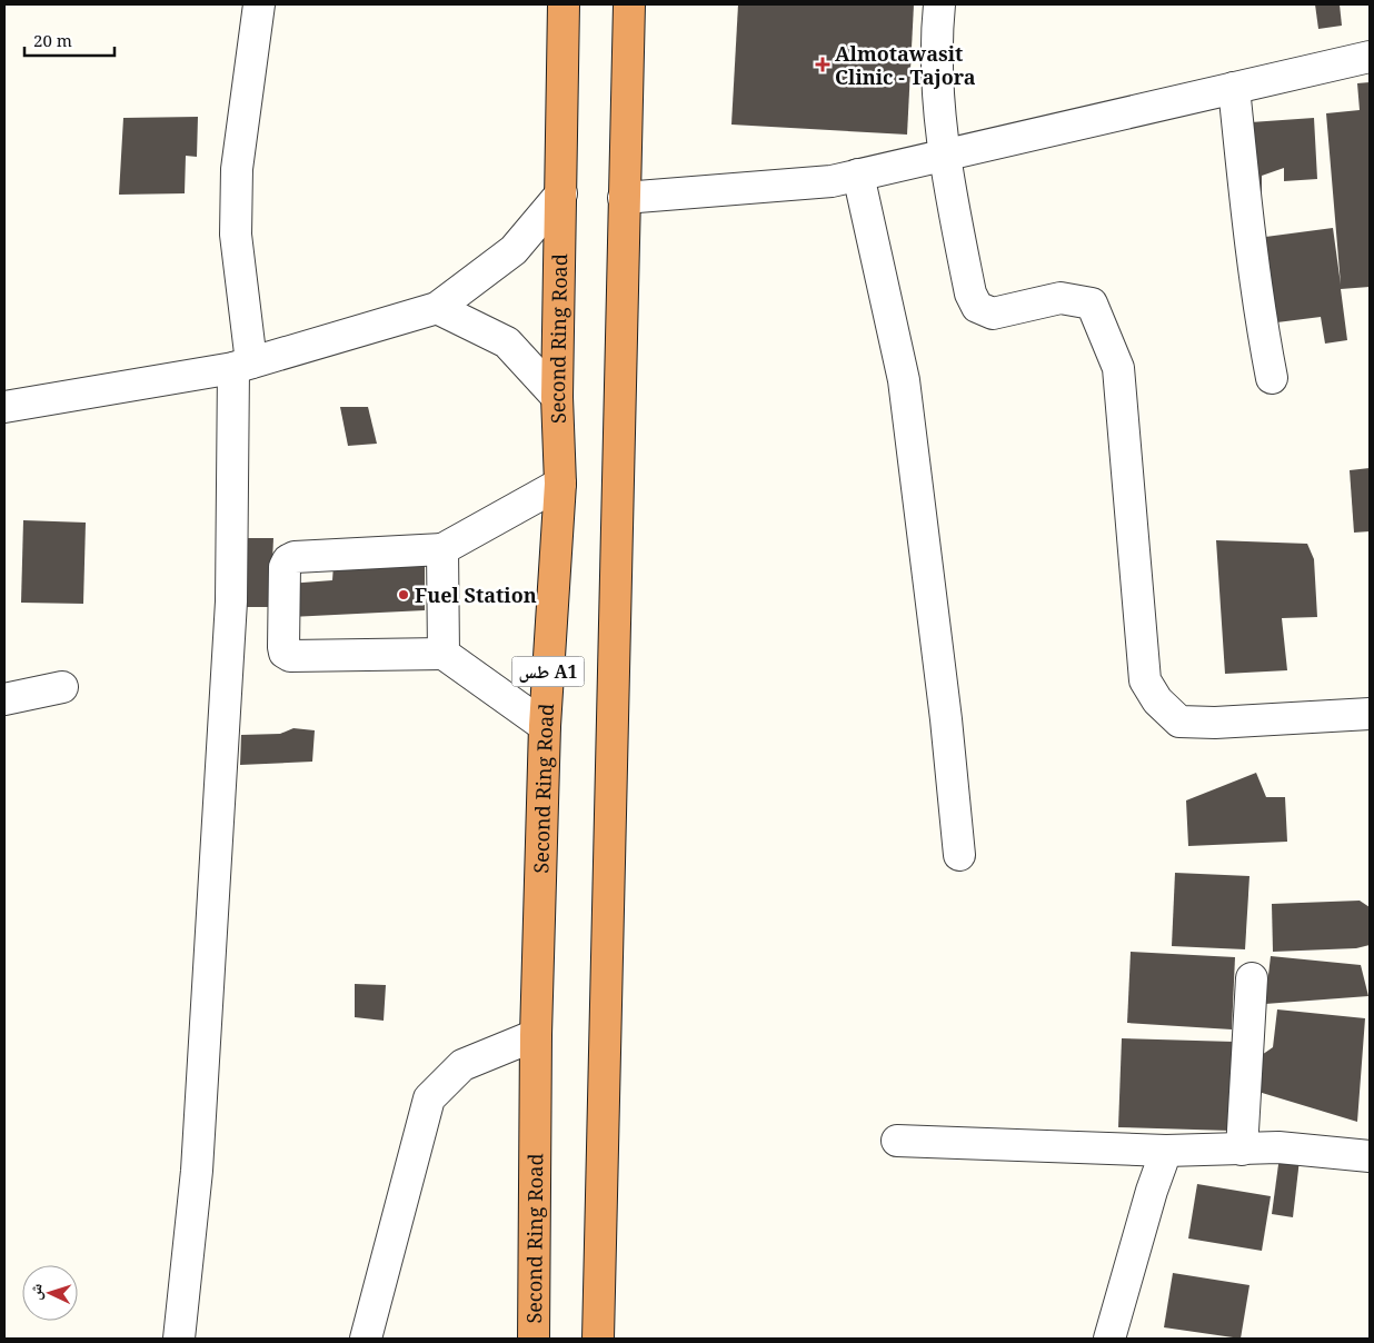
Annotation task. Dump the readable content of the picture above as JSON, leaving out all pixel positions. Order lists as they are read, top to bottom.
{
  "streets": {
    "highway": ["Second Ring Road", "طس A1"]
  },
  "places": {
    "health": ["Almotawasit Clinic - Tajora"],
    "other": ["Fuel Station"]
  },
  "scale_bar": "20 m",
  "north": "left"
}
